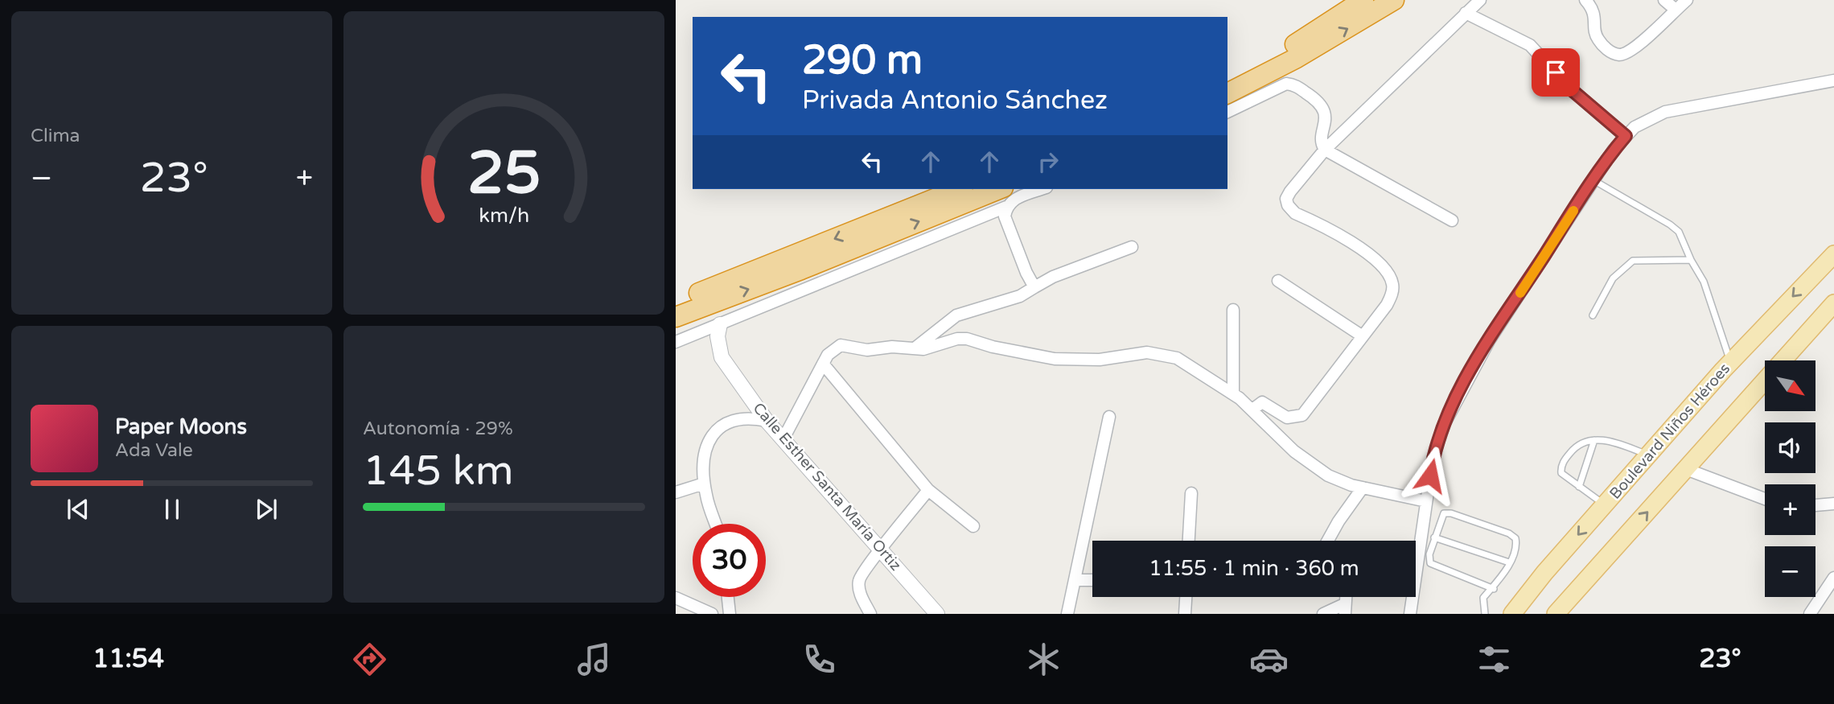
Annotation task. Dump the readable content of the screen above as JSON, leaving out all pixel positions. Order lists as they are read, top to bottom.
{
  "streets": {
    "main road": ["Boulevard Niños Héroes"],
    "street": ["Calle Esther Santa María Ortiz"]
  },
  "north": "bottom right",
  "page": {
    "tile": [
      "Clima",
      ["Autonomía · 29%", "145 km"]
    ],
    "turn": ["290 m", "Privada Antonio Sánchez"],
    "heat": ["−", "23°", "+"],
    "map_buttons": ["+", "−"],
    "song": ["Paper Moons", "Ada Vale"],
    "limit": "30",
    "trip": "11:55 · 1 min · 360 m",
    "tabs": ["11:54", "23°"],
    "gauge": ["25", "km/h"]
  }
}
